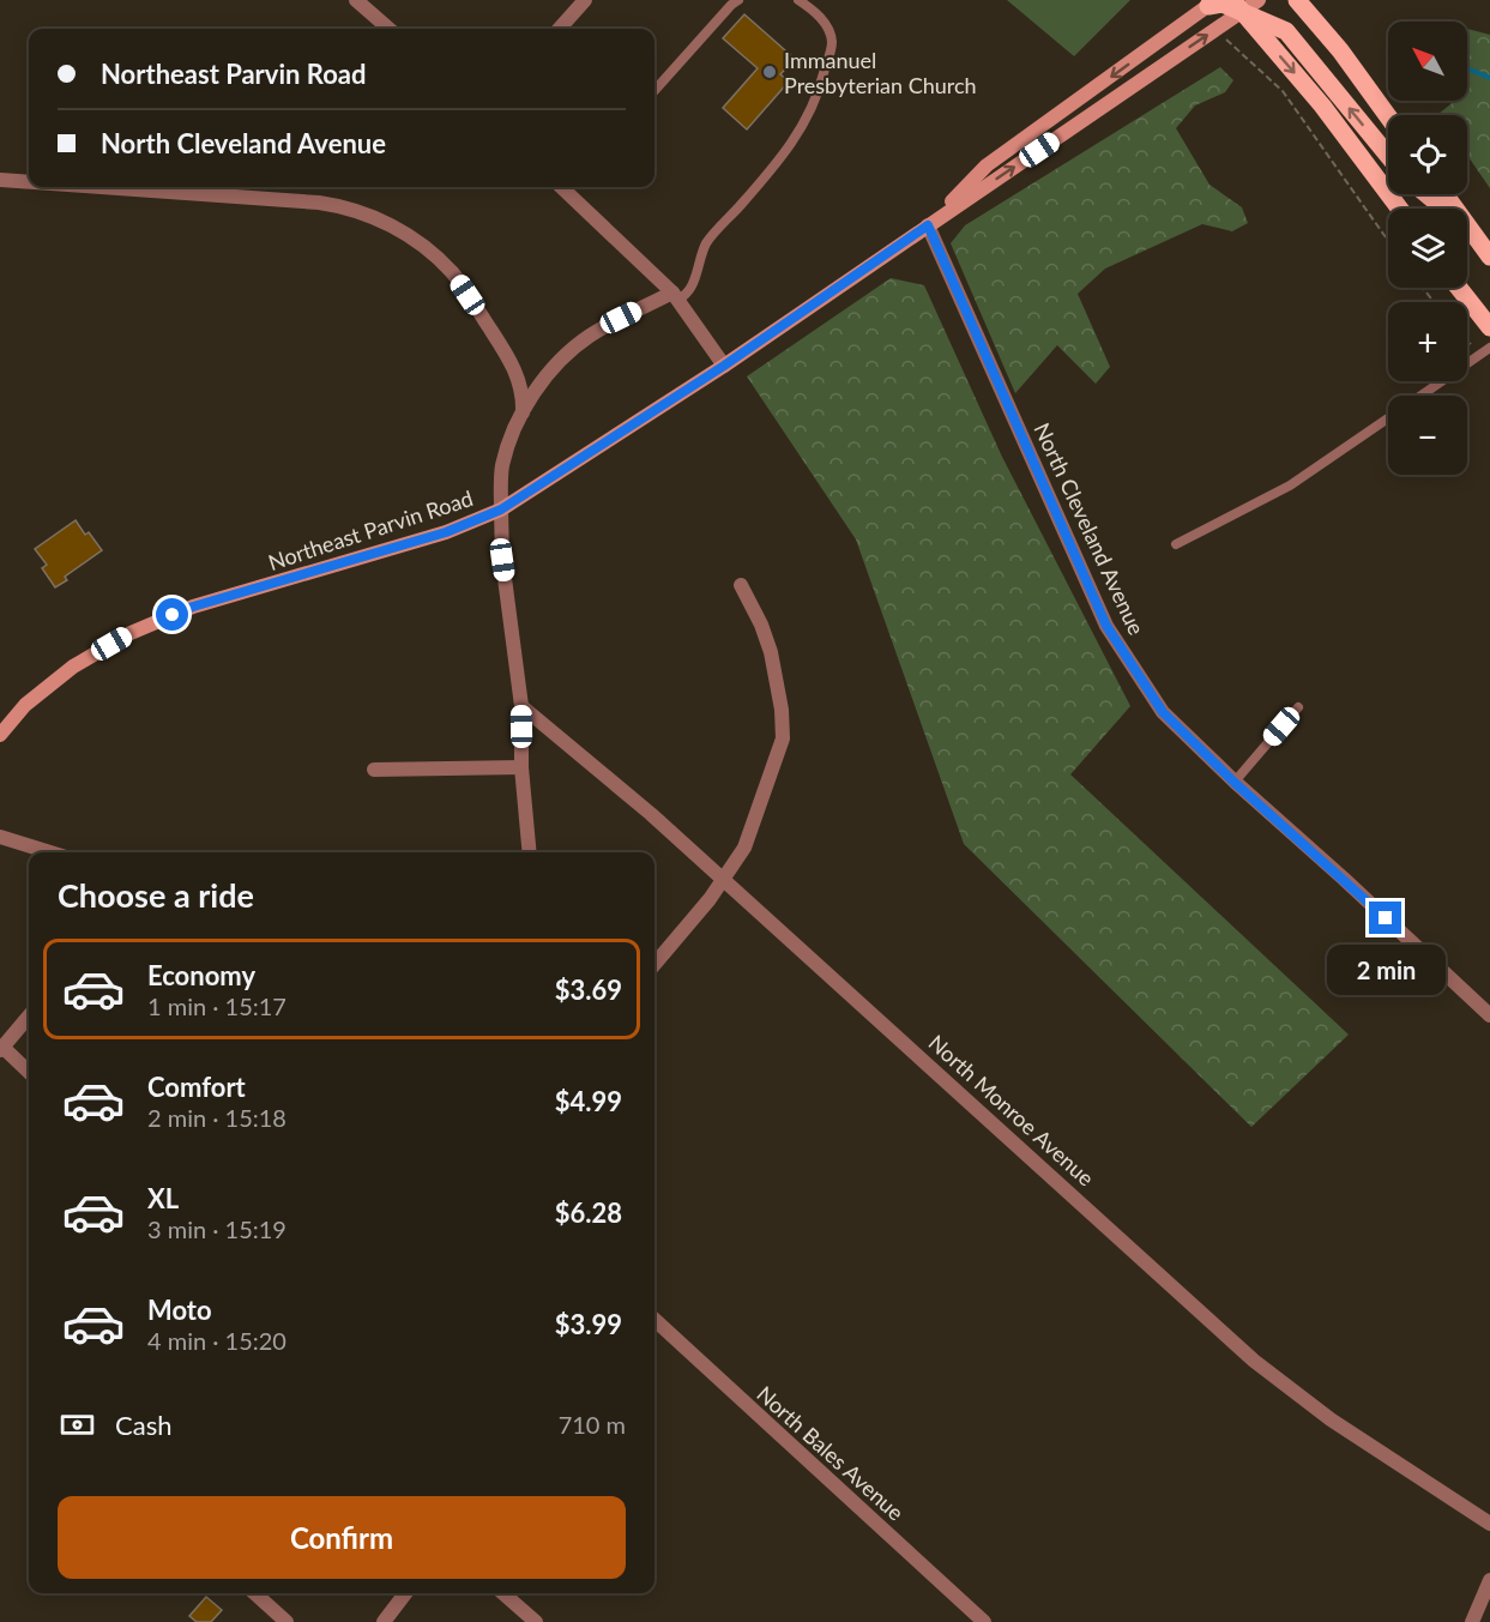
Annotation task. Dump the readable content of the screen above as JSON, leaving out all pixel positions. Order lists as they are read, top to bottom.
{
  "streets": {
    "main road": ["Northeast Parvin Road"],
    "street": ["North Cleveland Avenue", "North Monroe Avenue", "North Bales Avenue"]
  },
  "crossings": [
    ["North Cleveland Avenue", "Northeast Parvin Road"]
  ],
  "places": ["Immanuel Presbyterian Church"],
  "north": "top left",
  "page": {
    "map_buttons": ["+", "−"],
    "banner": ["Northeast Parvin Road", "North Cleveland Avenue"],
    "heading": "Choose a ride",
    "list": [
      {
        "name": "Economy",
        "note": "1 min · 15:17",
        "value": "$3.69"
      },
      {
        "name": "Comfort",
        "note": "2 min · 15:18",
        "value": "$4.99"
      },
      {
        "name": "XL",
        "note": "3 min · 15:19",
        "value": "$6.28"
      },
      {
        "name": "Moto",
        "note": "4 min · 15:20",
        "value": "$3.99"
      }
    ],
    "bubble": "2 min",
    "pay": ["Cash", "710 m"],
    "buttons": "Confirm"
  }
}
